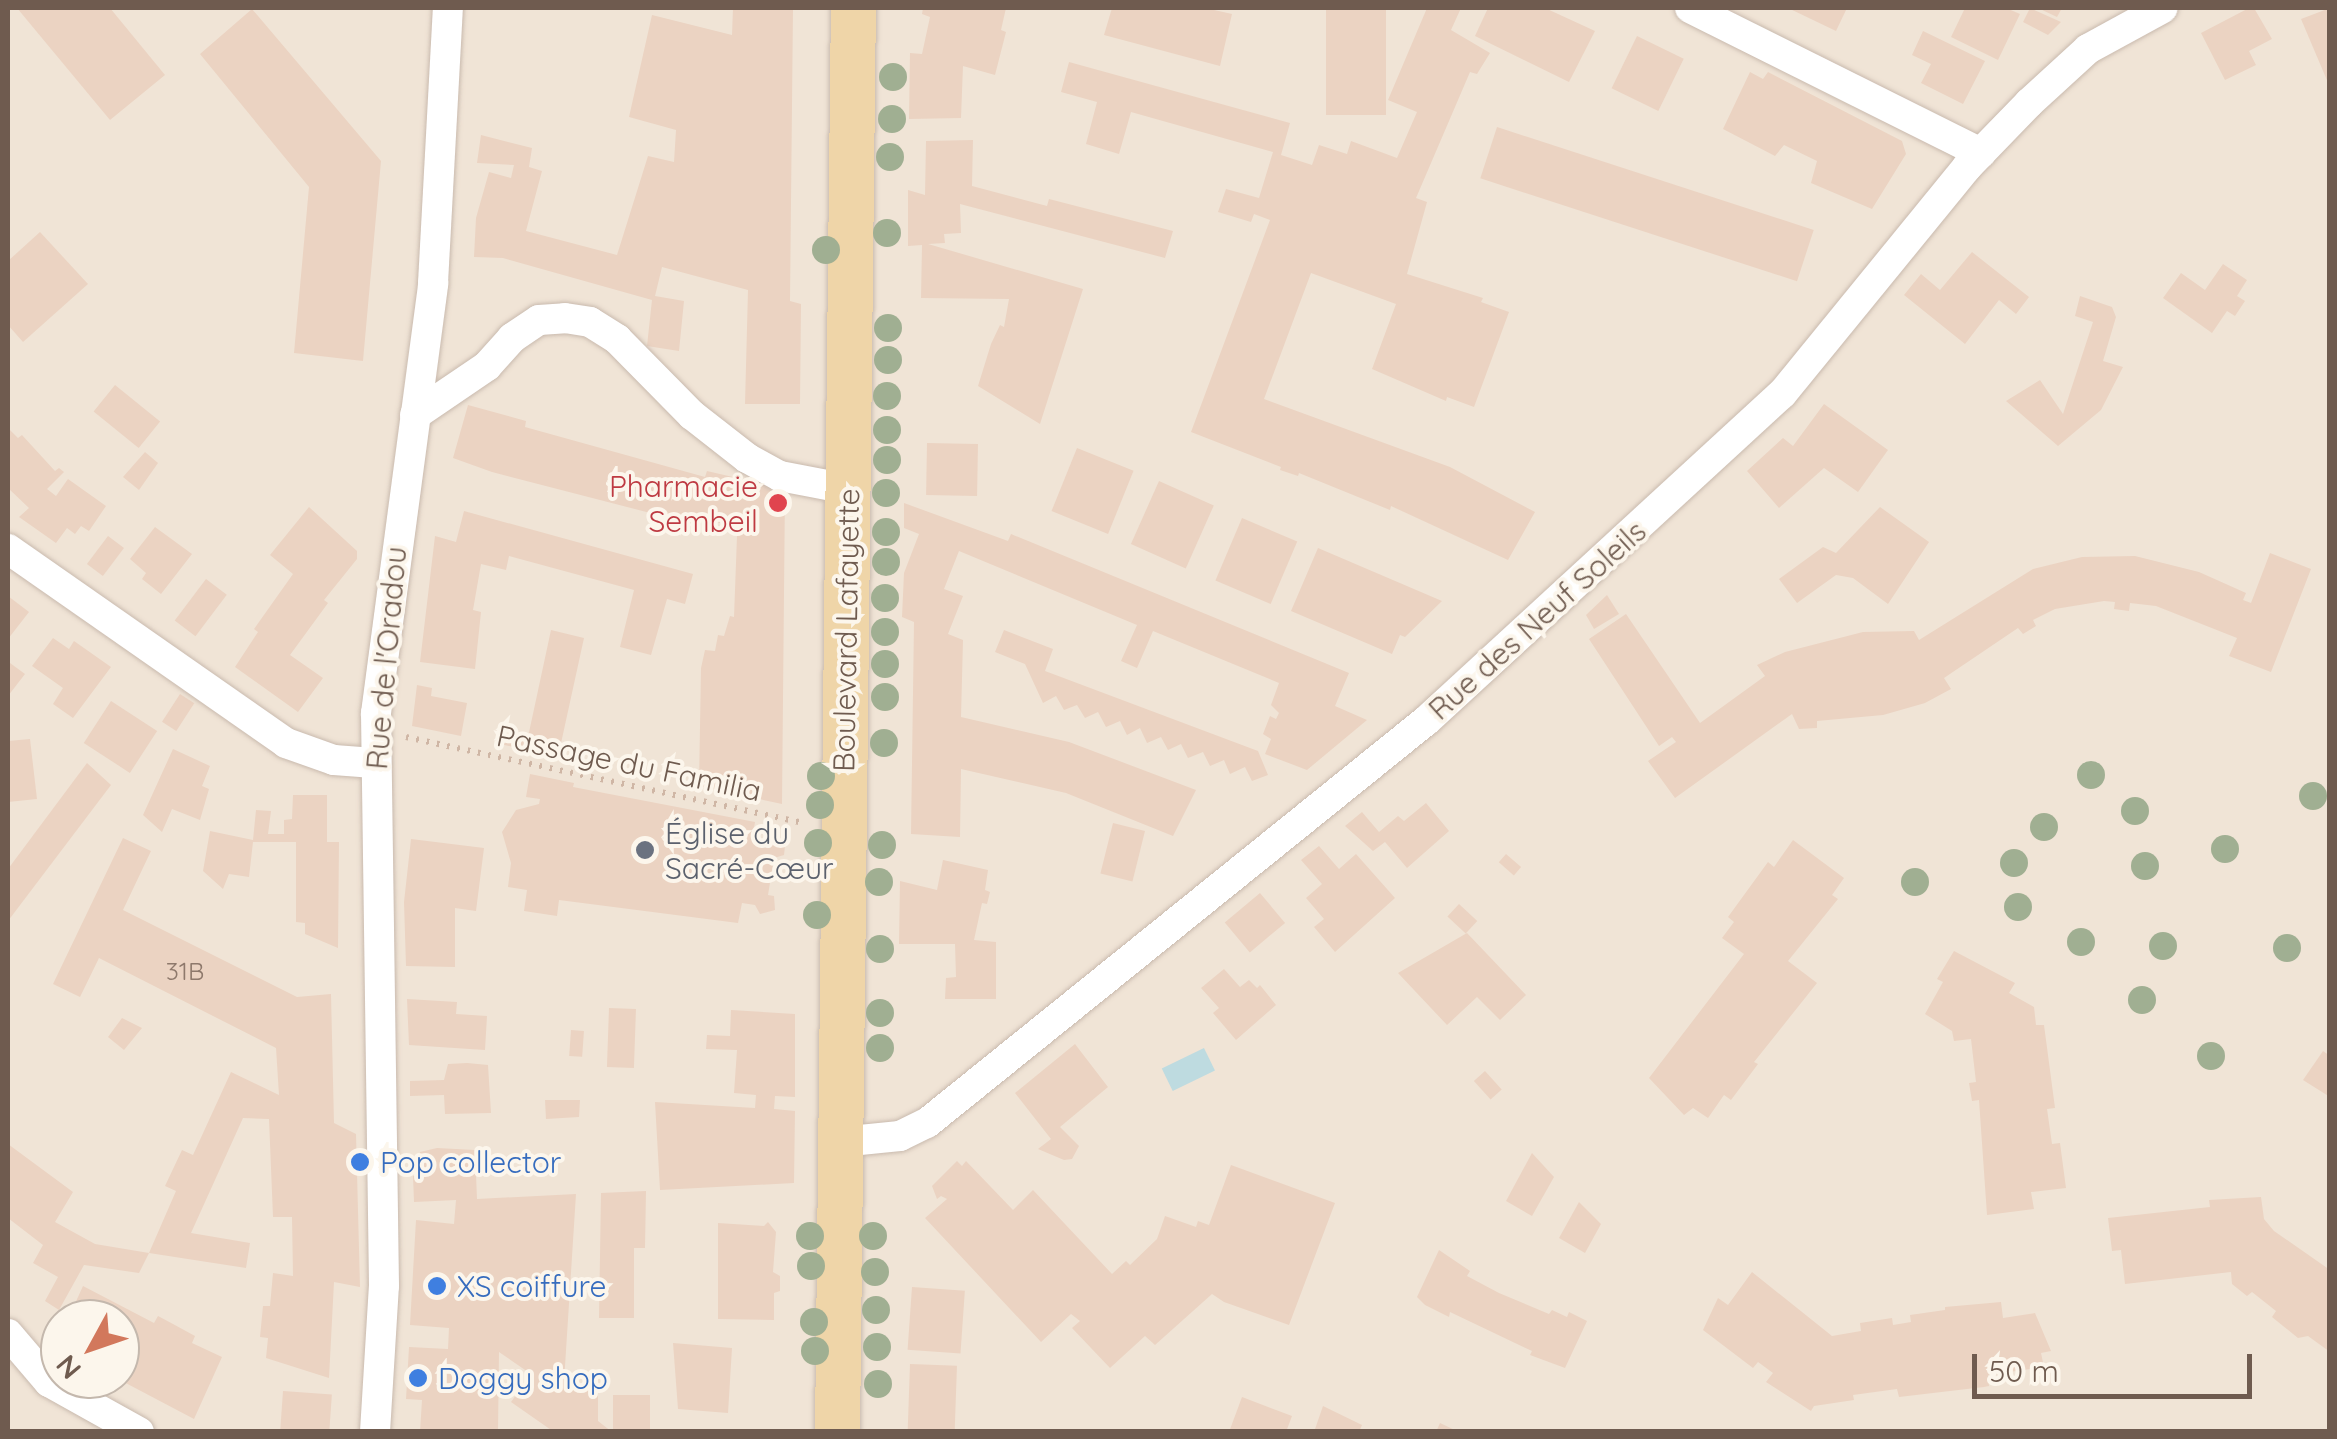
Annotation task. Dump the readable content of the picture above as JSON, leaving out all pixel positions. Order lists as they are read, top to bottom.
{
  "streets": {
    "main road": ["Boulevard Lafayette"],
    "street": ["Rue des Neuf Soleils", "Rue de l'Oradou"],
    "path": ["Passage du Familia"]
  },
  "crossings": [
    ["Rue des Neuf Soleils", "Boulevard Lafayette"]
  ],
  "places": [
    "Pharmacie Sembeil",
    "Église du Sacré-Cœur",
    "Pop collector",
    "XS coiffure",
    "Doggy shop"
  ],
  "house_numbers": ["31B"],
  "scale_bar": "50 m",
  "north": "bottom left"
}
